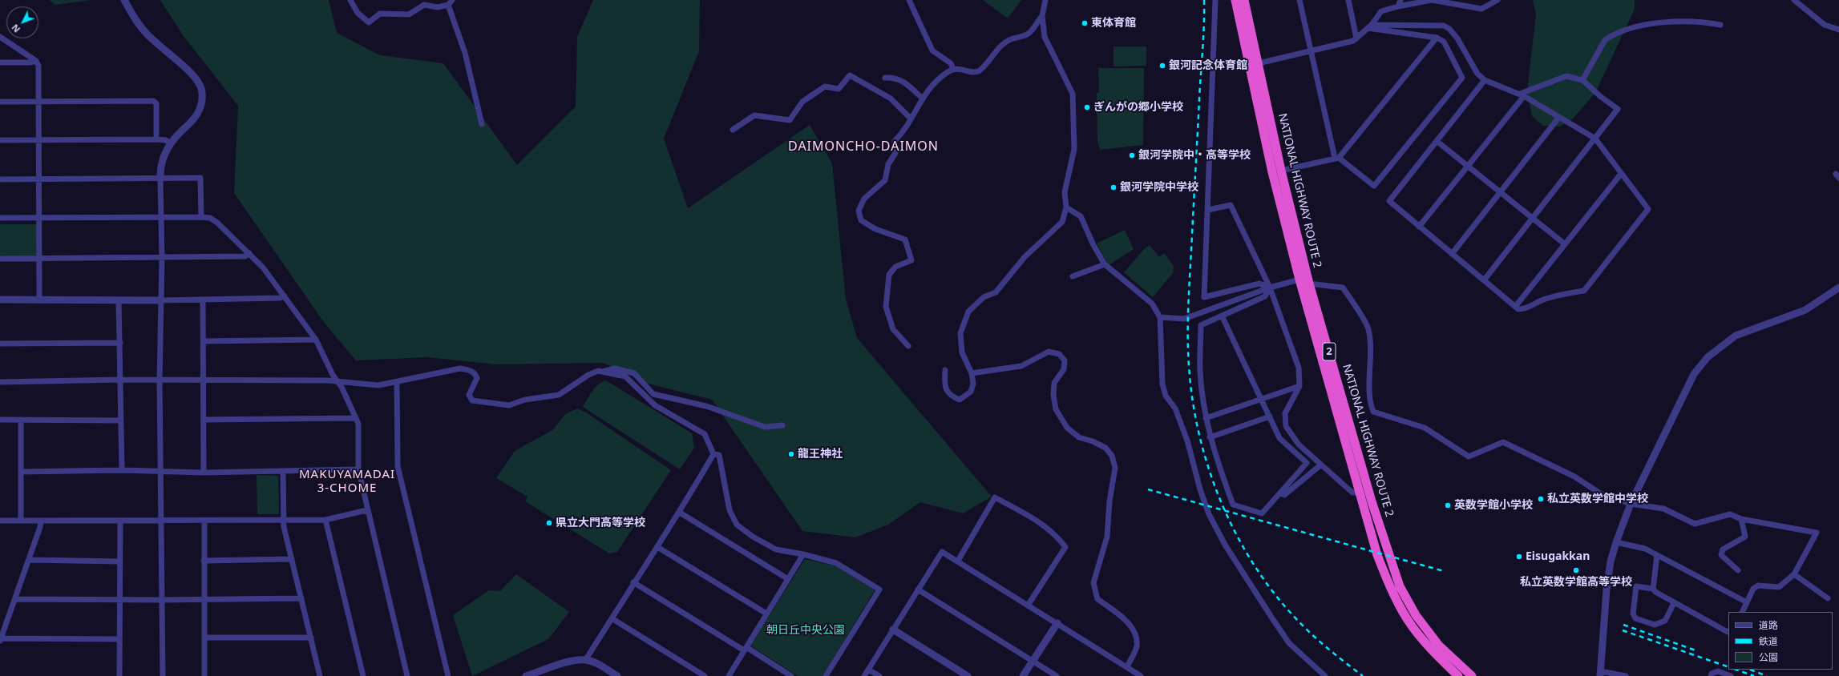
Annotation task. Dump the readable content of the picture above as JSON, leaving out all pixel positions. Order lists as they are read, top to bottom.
{
  "streets": {
    "highway": ["NATIONAL HIGHWAY ROUTE 2", "2"]
  },
  "districts": ["DAIMONCHO-DAIMON", "MAKUYAMADAI 3-CHOME"],
  "parks": ["朝日丘中央公園"],
  "places": [
    "東体育館",
    "銀河記念体育館",
    "ぎんがの郷小学校",
    "銀河学院中・高等学校",
    "銀河学院中学校",
    "龍王神社",
    "私立英数学館中学校",
    "英数学館小学校",
    "県立大門高等学校",
    "Eisugakkan",
    "私立英数学館高等学校"
  ],
  "legend": ["道路", "鉄道", "公園"],
  "north": "bottom left"
}
